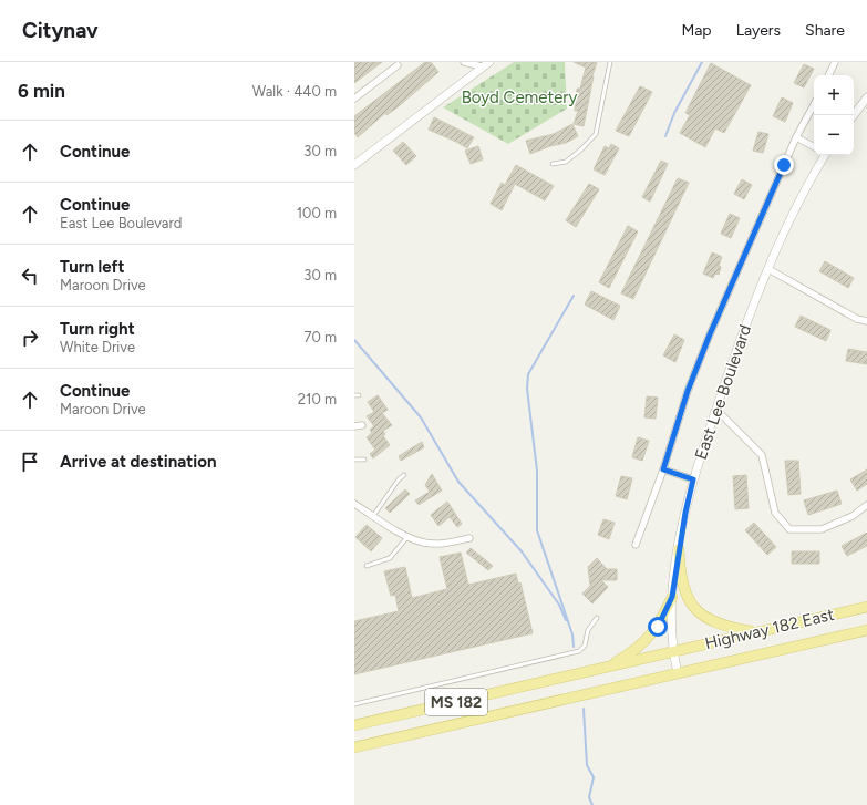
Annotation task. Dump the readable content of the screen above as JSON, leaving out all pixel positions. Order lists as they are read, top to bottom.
{
  "streets": {
    "main road": ["Highway 182 East", "MS 182"],
    "street": ["East Lee Boulevard"]
  },
  "crossings": [
    ["East Lee Boulevard", "Highway 182 East"],
    ["East Lee Boulevard", "MS 182"],
    ["Highway 182 East", "MS 182"]
  ],
  "parks": ["Boyd Cemetery"],
  "page": {
    "header": "Citynav",
    "nav": ["Map", "Layers", "Share"],
    "heading": ["6 min", "Walk · 440 m"],
    "map_buttons": ["+", "−"],
    "list": [
      ["Continue", "30 m"],
      ["Continue", "East Lee Boulevard", "100 m"],
      ["Turn left", "Maroon Drive", "30 m"],
      ["Turn right", "White Drive", "70 m"],
      ["Continue", "Maroon Drive", "210 m"],
      "Arrive at destination"
    ]
  }
}
